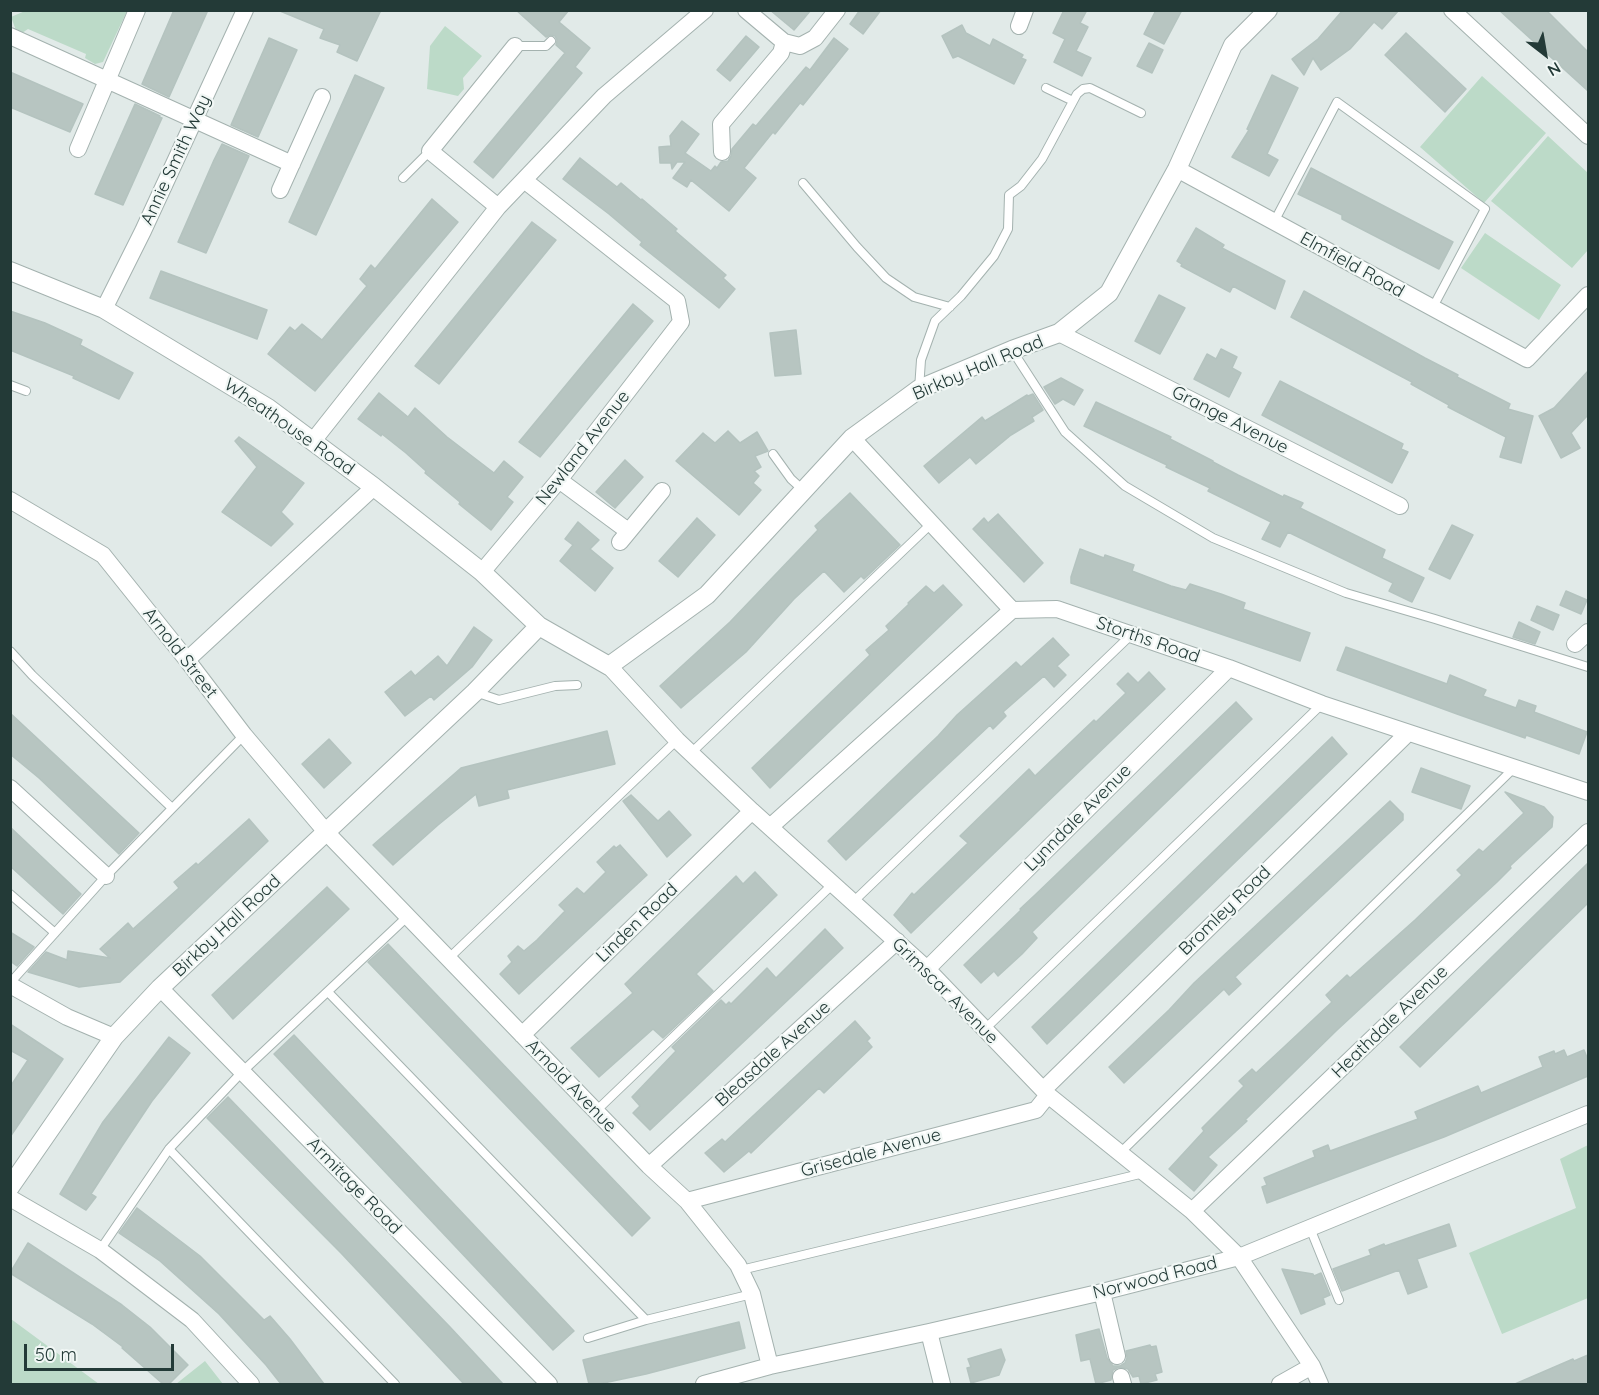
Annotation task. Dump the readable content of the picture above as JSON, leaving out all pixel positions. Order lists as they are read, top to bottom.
{
  "streets": {
    "street": [
      "Annie Smith Way",
      "Elmfield Road",
      "Birkby Hall Road",
      "Grange Avenue",
      "Wheathouse Road",
      "Newland Avenue",
      "Storths Road",
      "Arnold Street",
      "Lynndale Avenue",
      "Bromley Road",
      "Linden Road",
      "Grimscar Avenue",
      "Heathdale Avenue",
      "Bleasdale Avenue",
      "Arnold Avenue",
      "Grisedale Avenue",
      "Armitage Road",
      "Norwood Road"
    ]
  },
  "crossings": [
    ["Annie Smith Way", "Wheathouse Road"],
    ["Elmfield Road", "Birkby Hall Road"],
    ["Birkby Hall Road", "Grange Avenue"],
    ["Birkby Hall Road", "Wheathouse Road"],
    ["Birkby Hall Road", "Arnold Street"],
    ["Birkby Hall Road", "Grimscar Avenue"],
    ["Birkby Hall Road", "Arnold Avenue"],
    ["Birkby Hall Road", "Armitage Road"],
    ["Wheathouse Road", "Newland Avenue"],
    ["Wheathouse Road", "Grimscar Avenue"],
    ["Storths Road", "Lynndale Avenue"],
    ["Storths Road", "Bromley Road"],
    ["Arnold Street", "Arnold Avenue"],
    ["Lynndale Avenue", "Grimscar Avenue"],
    ["Bromley Road", "Grimscar Avenue"],
    ["Bromley Road", "Grisedale Avenue"],
    ["Linden Road", "Grimscar Avenue"],
    ["Linden Road", "Arnold Avenue"],
    ["Grimscar Avenue", "Heathdale Avenue"],
    ["Grimscar Avenue", "Bleasdale Avenue"],
    ["Grimscar Avenue", "Grisedale Avenue"],
    ["Grimscar Avenue", "Norwood Road"],
    ["Bleasdale Avenue", "Arnold Avenue"],
    ["Arnold Avenue", "Grisedale Avenue"],
    ["Arnold Avenue", "Norwood Road"]
  ],
  "scale_bar": "50 m",
  "north": "bottom right"
}
